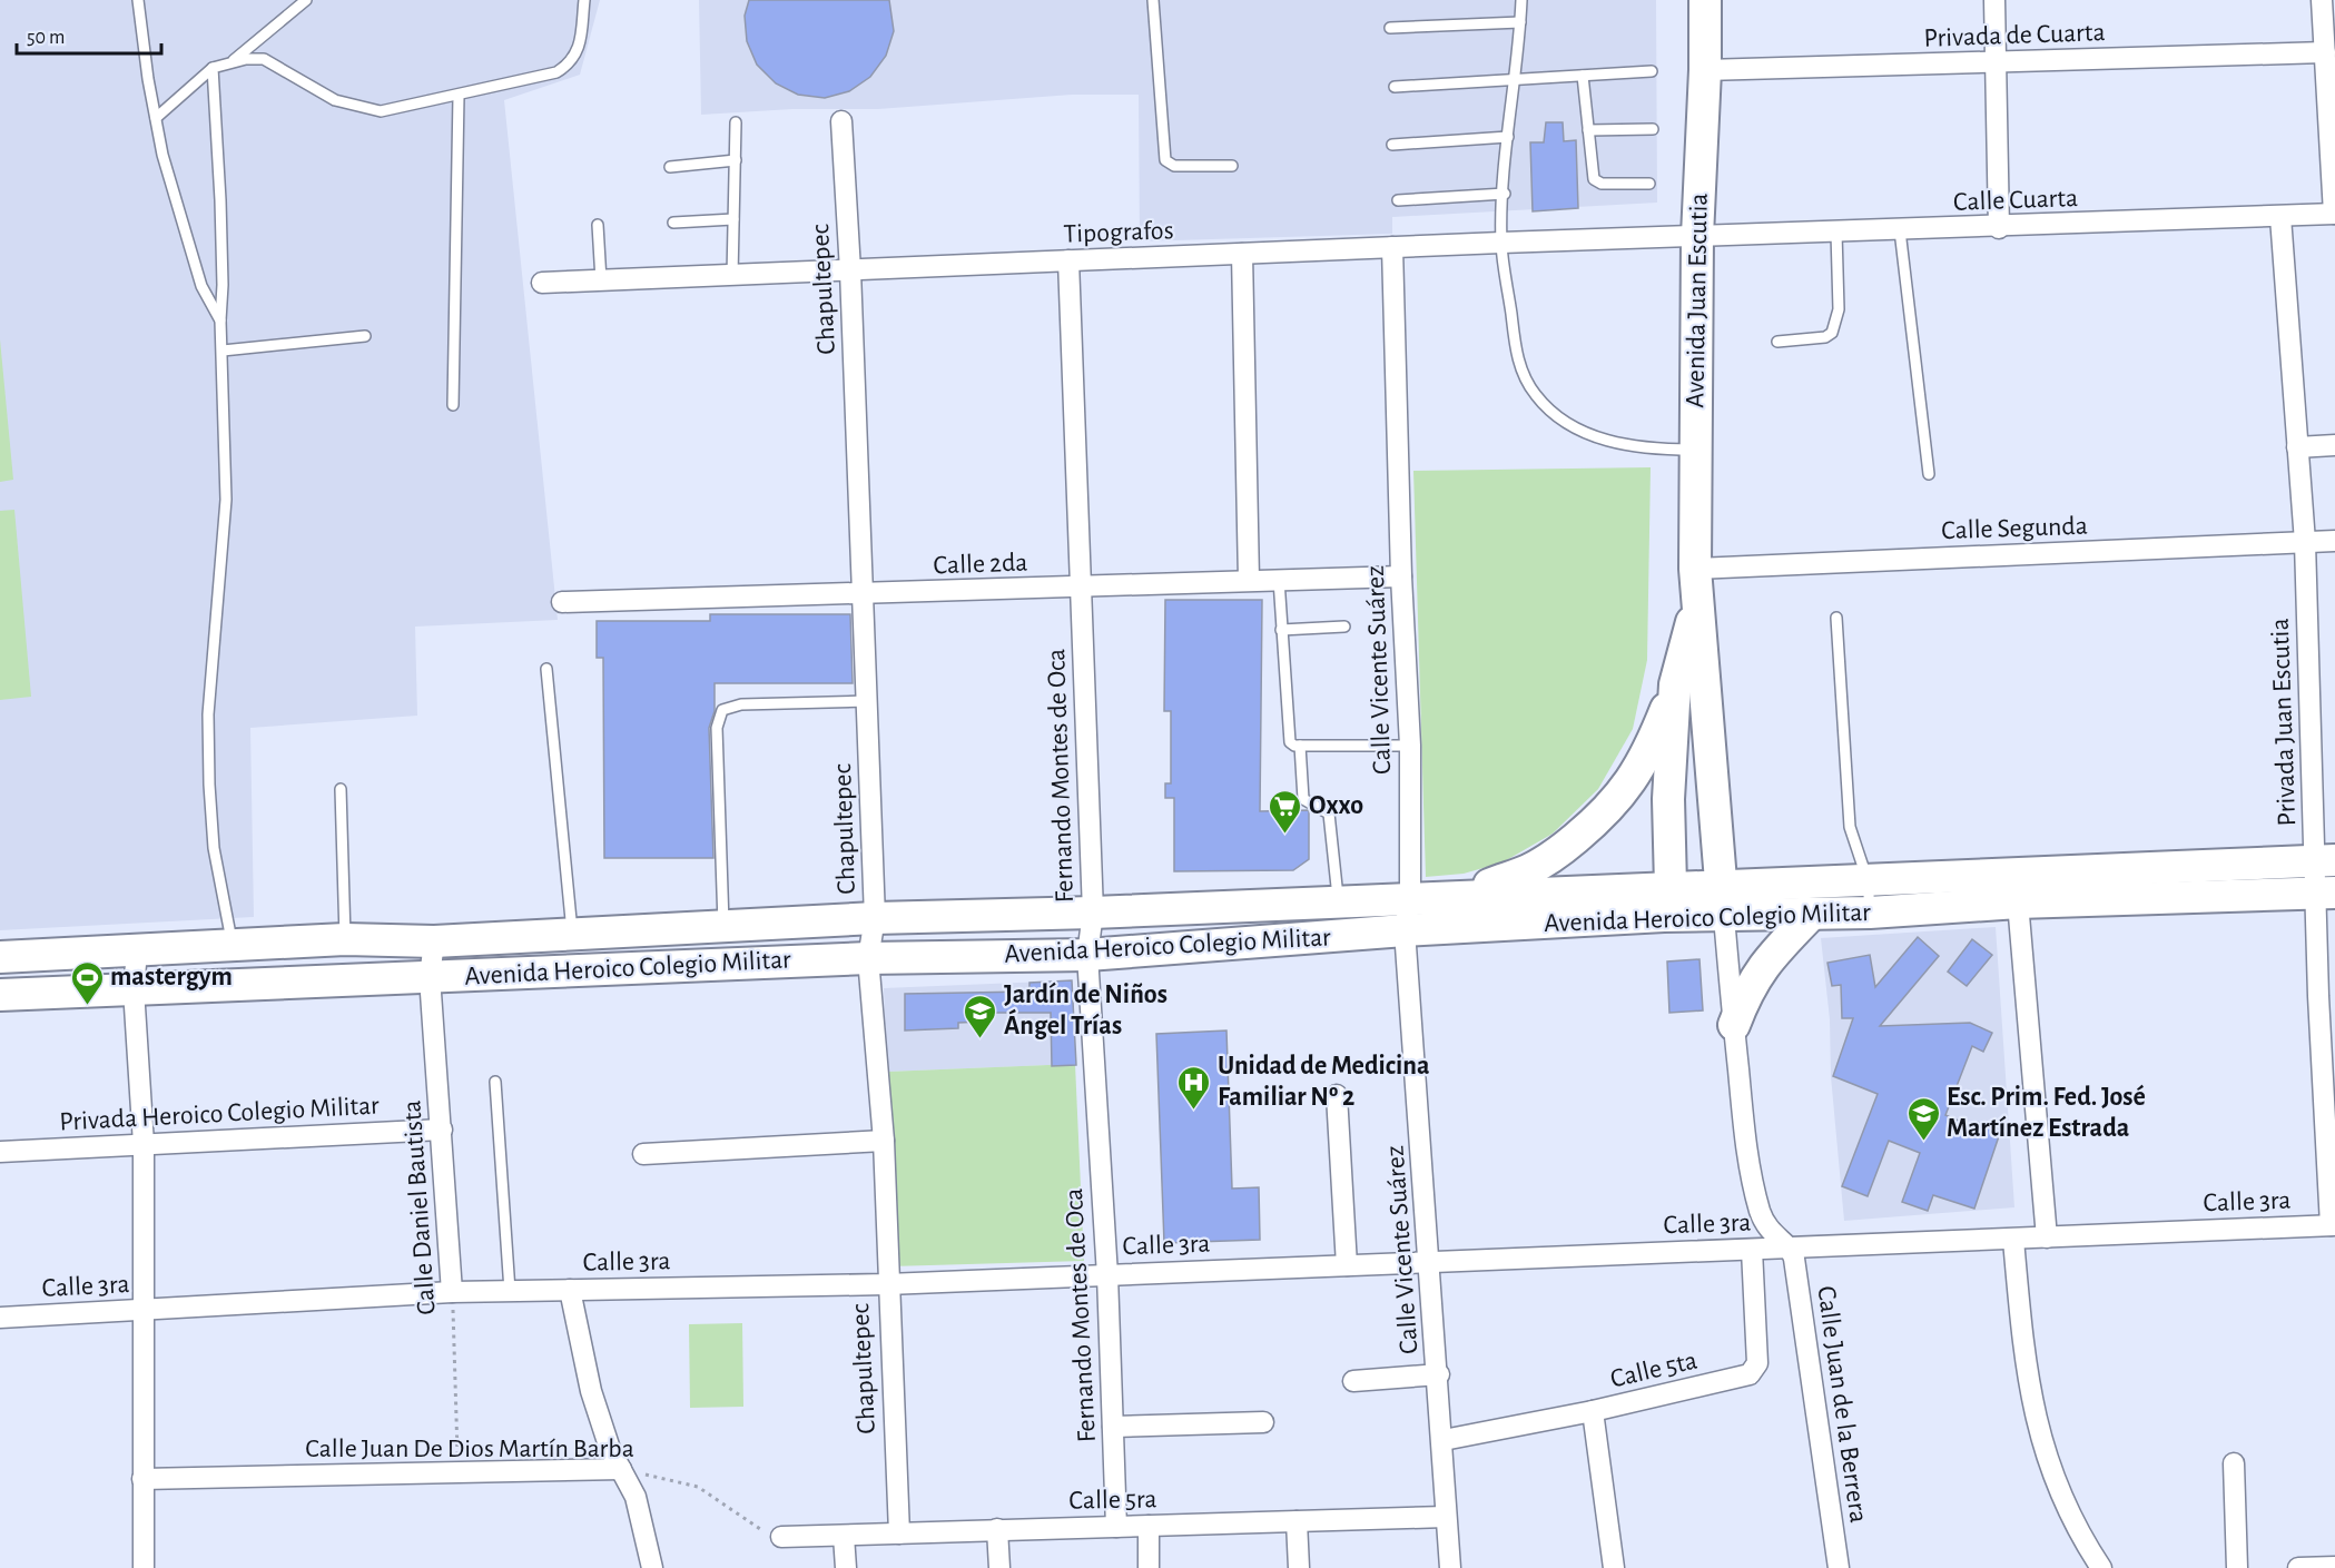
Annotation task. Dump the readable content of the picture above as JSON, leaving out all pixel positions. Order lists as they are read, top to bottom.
{
  "streets": {
    "main road": ["Avenida Juan Escutia", "Avenida Heroico Colegio Militar"],
    "street": [
      "Privada de Cuarta",
      "Calle Cuarta",
      "Tipografos",
      "Chapultepec",
      "Calle Segunda",
      "Calle 2da",
      "Calle Vicente Suárez",
      "Privada Juan Escutia",
      "Fernando Montes de Oca",
      "Privada Heroico Colegio Militar",
      "Calle 3ra",
      "Calle Daniel Bautista",
      "Calle 5ta",
      "Calle Juan de la Berrera",
      "Calle Juan De Dios Martín Barba",
      "Calle 5ra"
    ]
  },
  "crossings": [
    ["Privada de Cuarta", "Avenida Juan Escutia"],
    ["Calle Cuarta", "Tipografos"],
    ["Calle Cuarta", "Avenida Juan Escutia"],
    ["Calle Cuarta", "Privada Juan Escutia"],
    ["Tipografos", "Chapultepec"],
    ["Tipografos", "Avenida Juan Escutia"],
    ["Tipografos", "Calle Vicente Suárez"],
    ["Tipografos", "Fernando Montes de Oca"],
    ["Chapultepec", "Calle 2da"],
    ["Chapultepec", "Avenida Heroico Colegio Militar"],
    ["Chapultepec", "Calle 3ra"],
    ["Chapultepec", "Calle 5ra"],
    ["Avenida Juan Escutia", "Calle Segunda"],
    ["Avenida Juan Escutia", "Avenida Heroico Colegio Militar"],
    ["Calle Segunda", "Privada Juan Escutia"],
    ["Calle 2da", "Calle Vicente Suárez"],
    ["Calle 2da", "Fernando Montes de Oca"],
    ["Calle Vicente Suárez", "Avenida Heroico Colegio Militar"],
    ["Calle Vicente Suárez", "Calle 3ra"],
    ["Calle Vicente Suárez", "Calle 5ta"],
    ["Calle Vicente Suárez", "Calle 5ra"],
    ["Privada Juan Escutia", "Avenida Heroico Colegio Militar"],
    ["Privada Juan Escutia", "Calle 3ra"],
    ["Fernando Montes de Oca", "Avenida Heroico Colegio Militar"],
    ["Fernando Montes de Oca", "Calle 3ra"],
    ["Fernando Montes de Oca", "Calle 5ra"],
    ["Avenida Heroico Colegio Militar", "Calle Daniel Bautista"],
    ["Privada Heroico Colegio Militar", "Calle Daniel Bautista"],
    ["Calle 3ra", "Calle Daniel Bautista"],
    ["Calle 3ra", "Calle 5ta"],
    ["Calle 3ra", "Calle Juan de la Berrera"],
    ["Calle Daniel Bautista", "Calle Juan De Dios Martín Barba"],
    ["Calle Juan De Dios Martín Barba", "Calle 5ra"]
  ],
  "places": {
    "supermarket": ["Oxxo"],
    "sports": ["mastergym"],
    "school or university": ["Jardín de Niños Ángel Trías", "Esc. Prim. Fed. José Martínez Estrada"],
    "hospital": ["Unidad de Medicina Familiar Nº 2"]
  },
  "scale_bar": "50 m"
}
